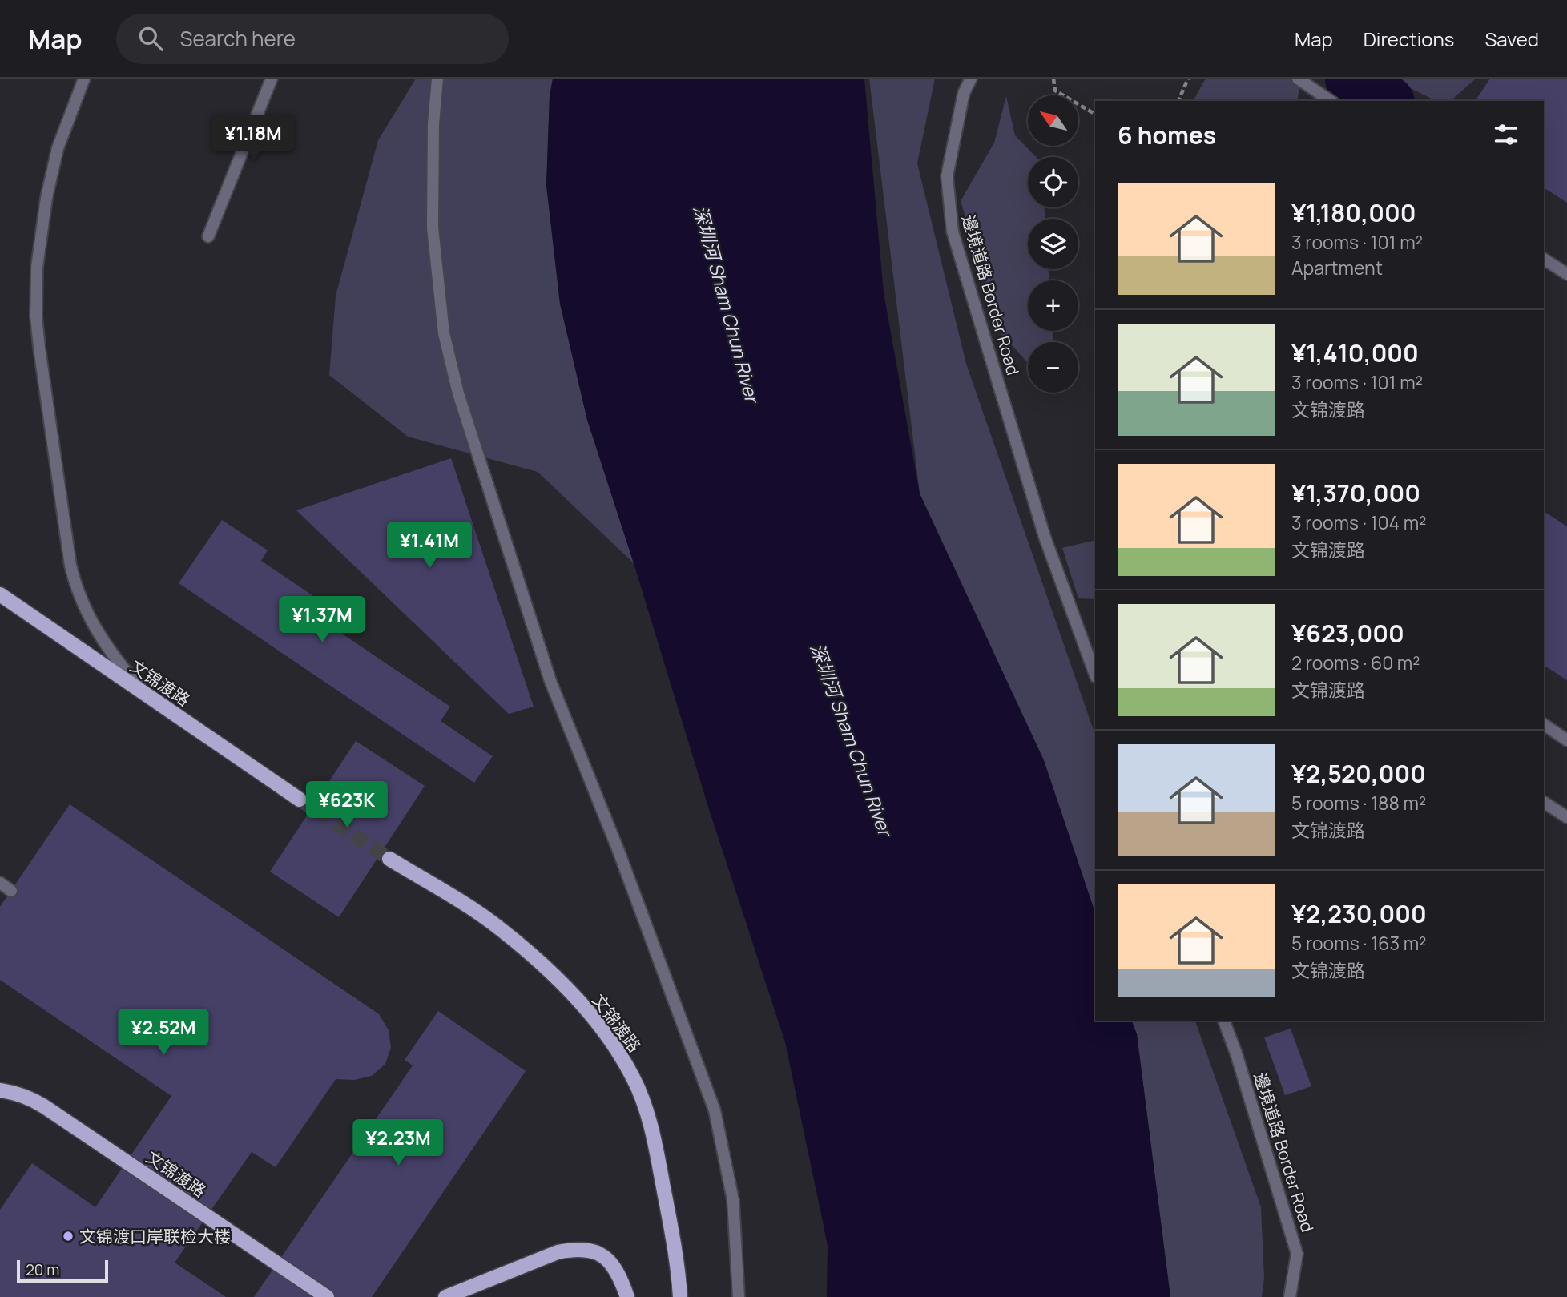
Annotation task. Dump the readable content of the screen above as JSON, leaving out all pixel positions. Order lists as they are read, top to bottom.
{
  "streets": {
    "main road": ["文锦渡路"],
    "street": ["邊境道路 Border Road"]
  },
  "water": ["深圳河 Sham Chun River"],
  "places": ["文锦渡口岸联检大楼"],
  "scale_bar": "20 m",
  "north": "top left",
  "page": {
    "header": "Map",
    "search": "Search here",
    "nav": ["Map", "Directions", "Saved"],
    "map_buttons": ["+", "−"],
    "heading": "6 homes",
    "price": [
      "¥1.18M",
      "¥1.41M",
      "¥1.37M",
      "¥623K",
      "¥2.52M",
      "¥2.23M"
    ],
    "list": [
      {
        "name": "¥1,180,000",
        "note": "3 rooms · 101 m² · Apartment"
      },
      {
        "name": "¥1,410,000",
        "note": "3 rooms · 101 m² · 文锦渡路"
      },
      {
        "name": "¥1,370,000",
        "note": "3 rooms · 104 m² · 文锦渡路"
      },
      {
        "name": "¥623,000",
        "note": "2 rooms · 60 m² · 文锦渡路"
      },
      {
        "name": "¥2,520,000",
        "note": "5 rooms · 188 m² · 文锦渡路"
      },
      {
        "name": "¥2,230,000",
        "note": "5 rooms · 163 m² · 文锦渡路"
      }
    ],
    "scale": "20 m"
  }
}
